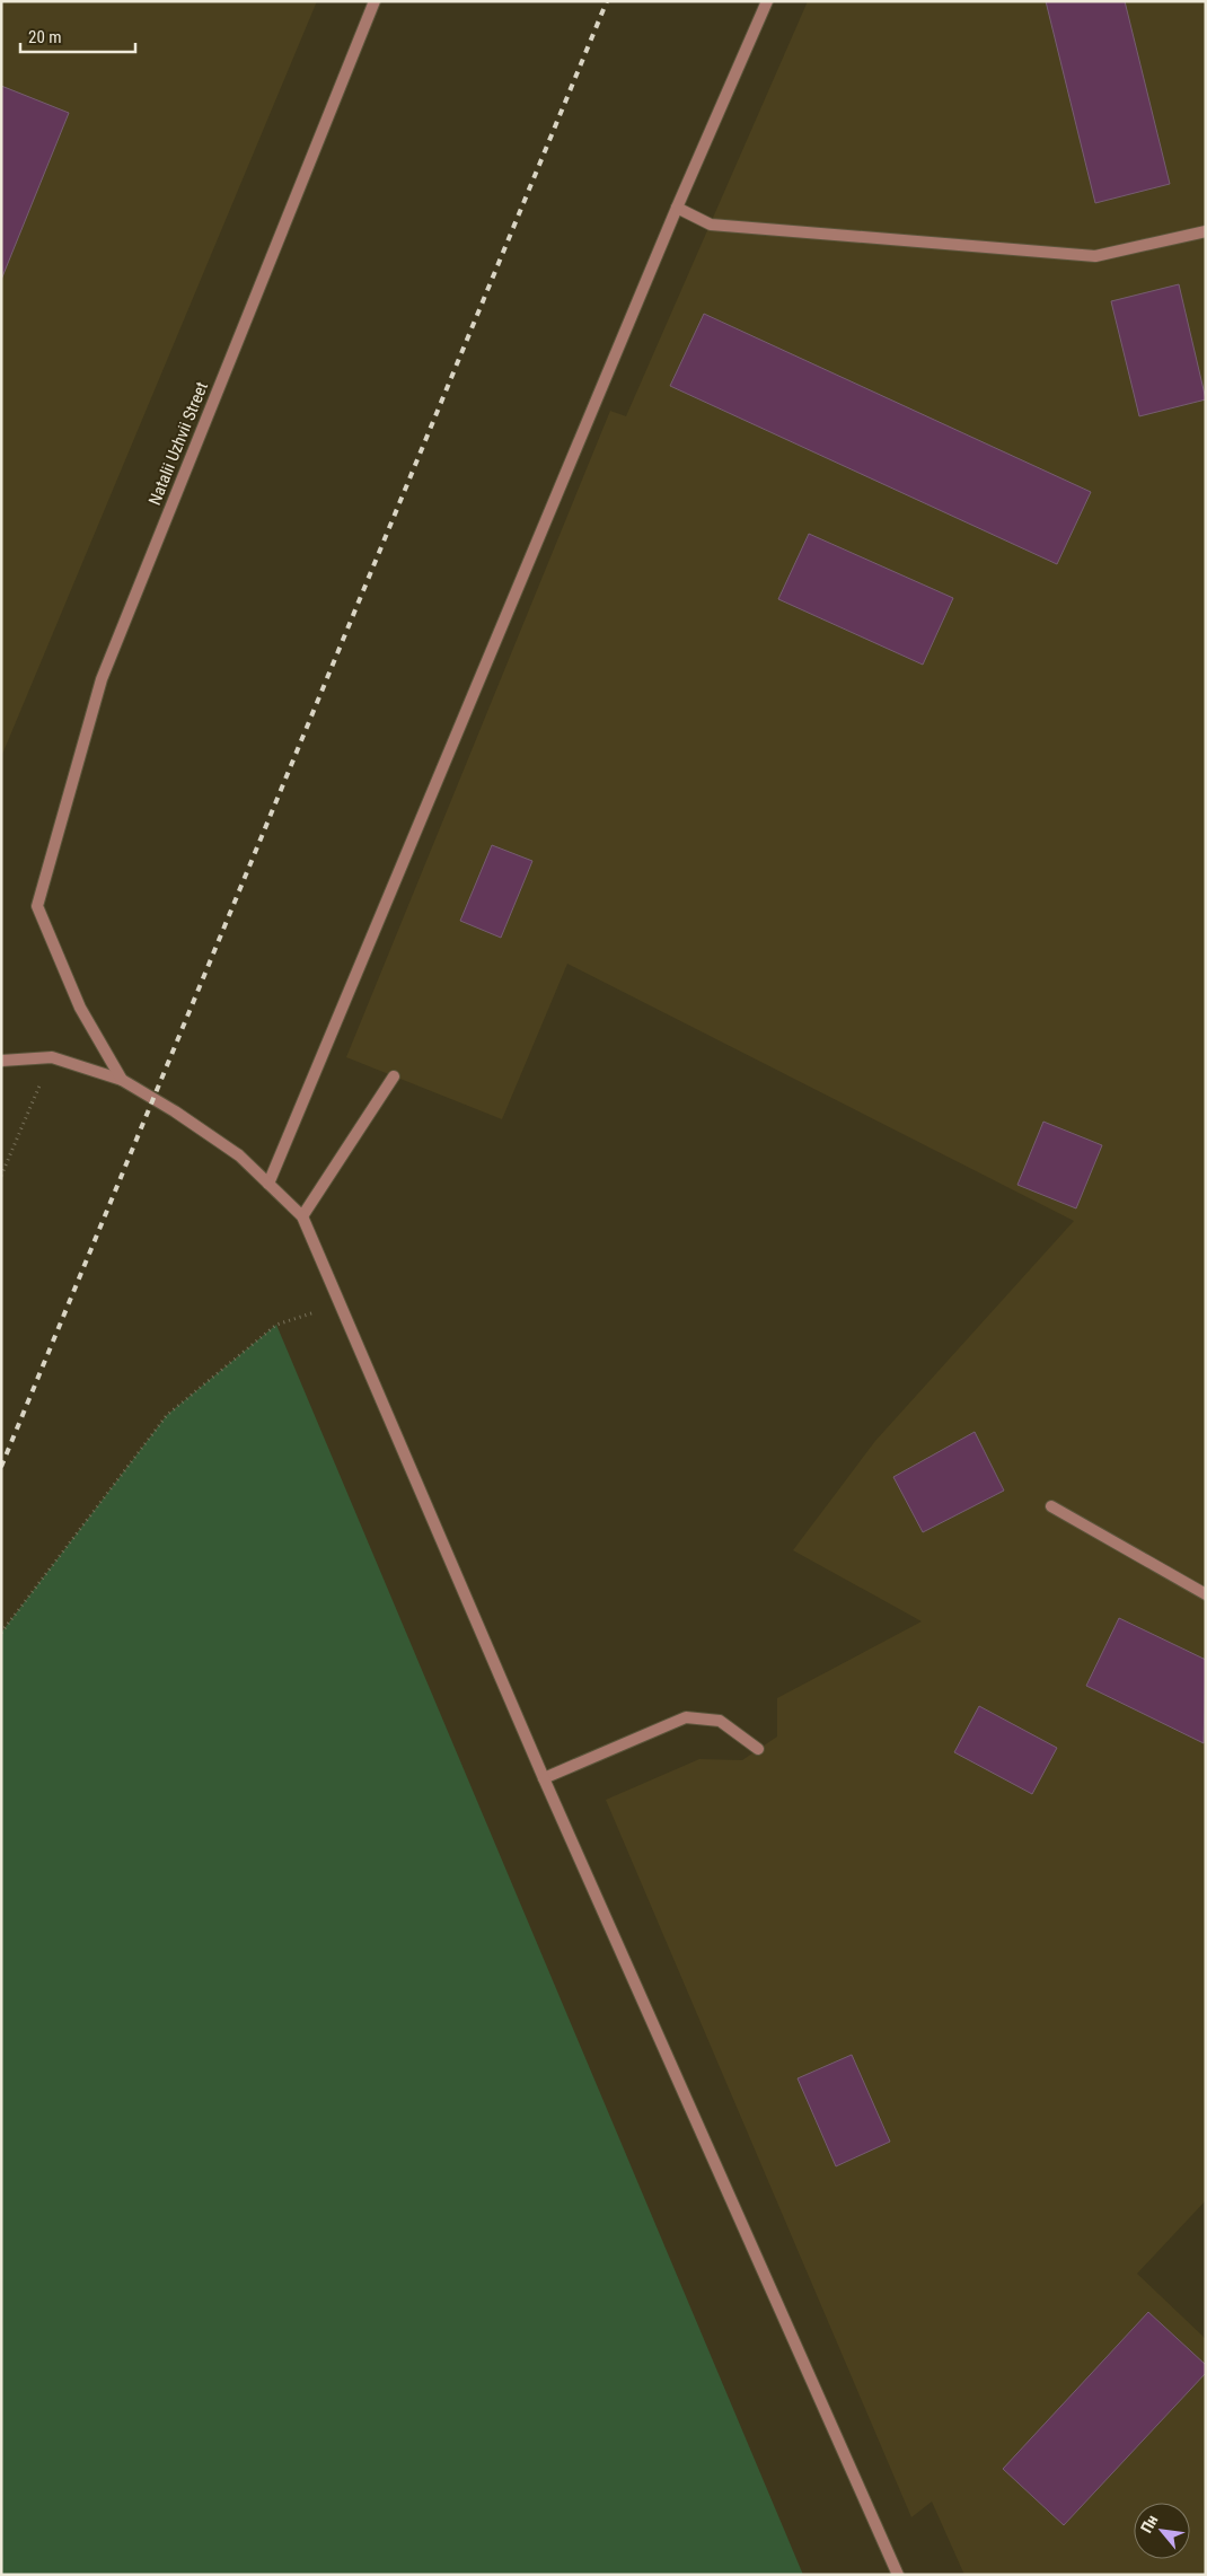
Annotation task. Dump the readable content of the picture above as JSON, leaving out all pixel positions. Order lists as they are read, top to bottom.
{
  "streets": {
    "street": ["Natalii Uzhvii Street"]
  },
  "scale_bar": "20 m",
  "north": "top left"
}
